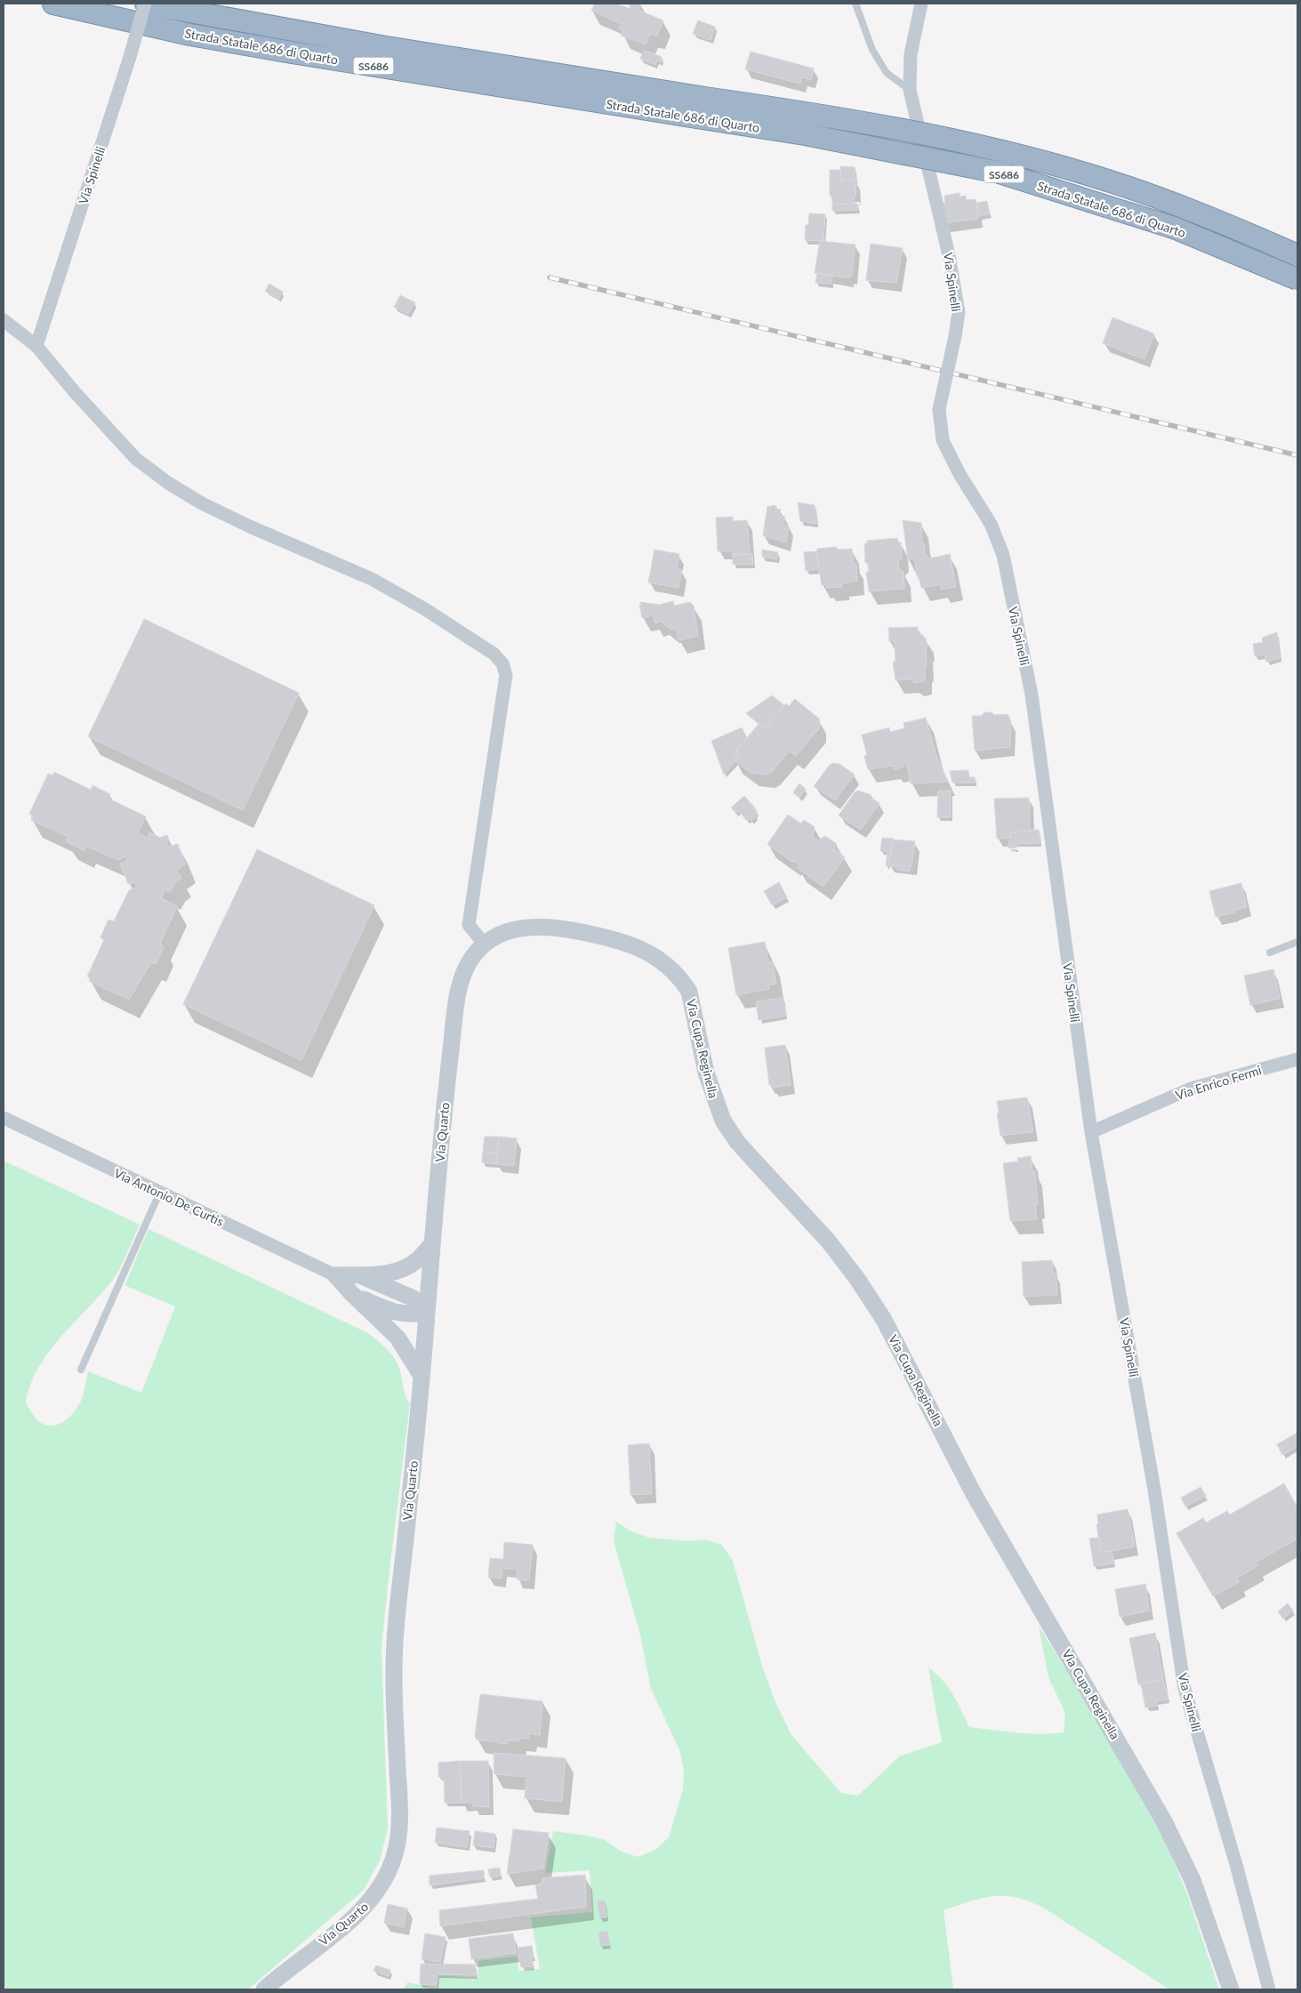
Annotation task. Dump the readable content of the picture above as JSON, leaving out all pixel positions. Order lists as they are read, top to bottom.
{
  "streets": {
    "highway": ["Strada Statale 686 di Quarto", "SS686"],
    "street": [
      "Via Spinelli",
      "Via Cupa Reginella",
      "Via Enrico Fermi",
      "Via Quarto",
      "Via Antonio De Curtis"
    ]
  },
  "crossings": [
    ["Strada Statale 686 di Quarto", "Via Spinelli"],
    ["Via Spinelli", "Via Enrico Fermi"],
    ["Via Cupa Reginella", "Via Quarto"]
  ]
}
